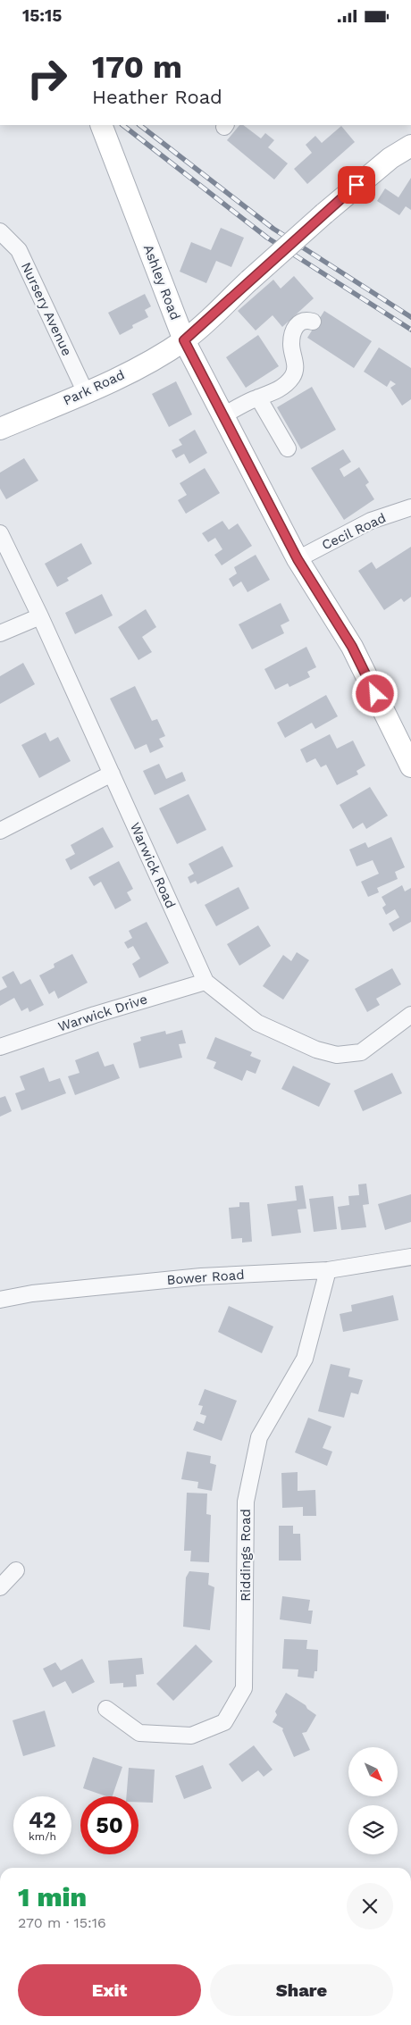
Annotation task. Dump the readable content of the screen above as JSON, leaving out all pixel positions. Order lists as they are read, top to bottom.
{
  "streets": {
    "main road": ["Ashley Road", "Park Road"],
    "street": [
      "Nursery Avenue",
      "Cecil Road",
      "Warwick Road",
      "Warwick Drive",
      "Bower Road",
      "Riddings Road"
    ]
  },
  "crossings": [
    ["Ashley Road", "Park Road"],
    ["Ashley Road", "Cecil Road"],
    ["Nursery Avenue", "Park Road"],
    ["Warwick Road", "Warwick Drive"],
    ["Bower Road", "Riddings Road"]
  ],
  "north": "bottom right",
  "page": {
    "status": "15:15",
    "turn": ["170 m", "Heather Road"],
    "speed": "42 km/h",
    "limit": "50",
    "heading": ["1 min", "270 m · 15:16"],
    "buttons": ["Exit", "Share"]
  }
}
